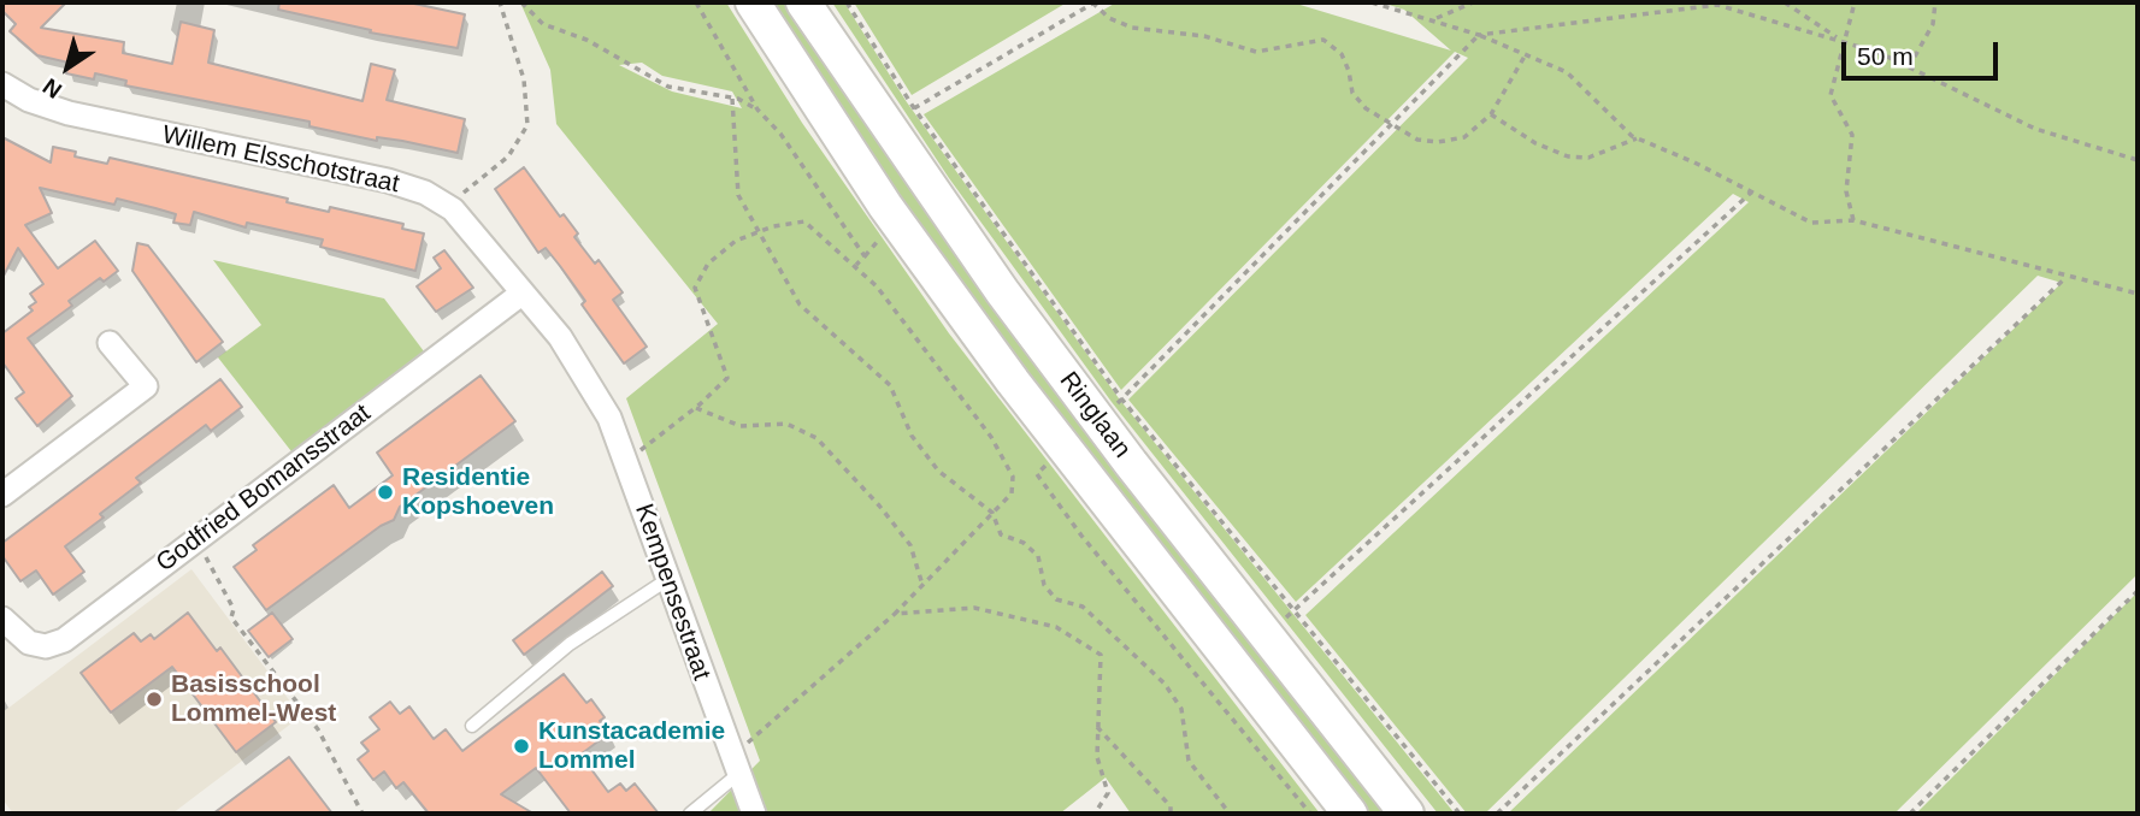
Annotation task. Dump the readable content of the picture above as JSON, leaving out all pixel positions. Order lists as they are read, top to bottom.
{
  "streets": {
    "main road": ["Ringlaan"],
    "street": ["Willem Elsschotstraat", "Godfried Bomansstraat", "Kempensestraat"]
  },
  "crossings": [
    ["Willem Elsschotstraat", "Godfried Bomansstraat"],
    ["Willem Elsschotstraat", "Kempensestraat"]
  ],
  "places": ["Residentie Kopshoeven", "Basisschool Lommel-West", "Kunstacademie Lommel"],
  "scale_bar": "50 m",
  "north": "bottom left"
}
